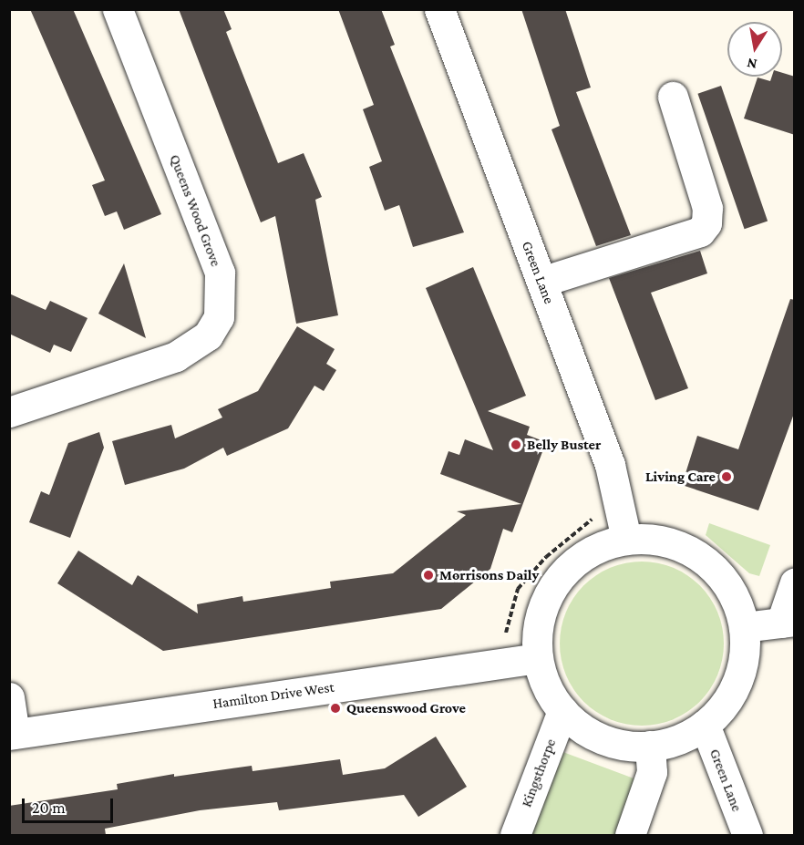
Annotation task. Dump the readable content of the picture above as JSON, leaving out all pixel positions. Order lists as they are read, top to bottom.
{
  "streets": {
    "street": [
      "Queens Wood Grove",
      "Green Lane",
      "Hamilton Drive West",
      "Kingsthorpe"
    ]
  },
  "places": [
    "Belly Buster",
    "Living Care",
    "Morrisons Daily",
    "Queenswood Grove"
  ],
  "scale_bar": "20 m",
  "north": "bottom"
}
